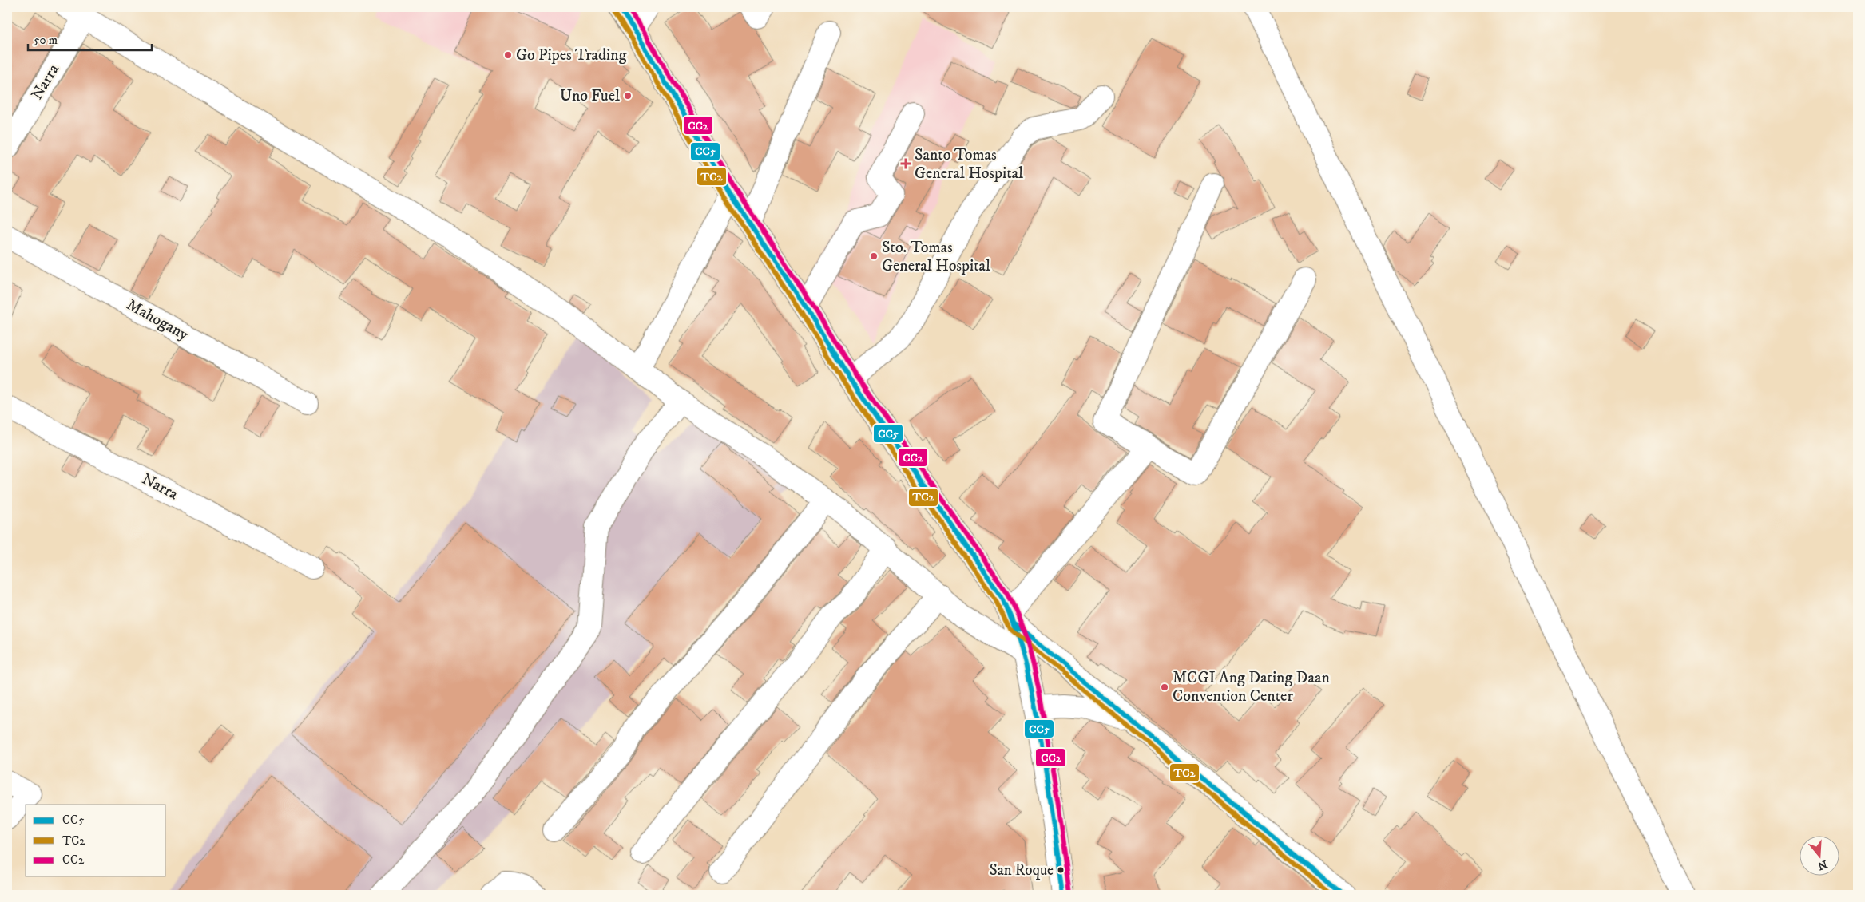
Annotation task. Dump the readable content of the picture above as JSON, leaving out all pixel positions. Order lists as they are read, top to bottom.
{
  "streets": {
    "main road": ["Narra", "Mahogany"]
  },
  "places": {
    "other": [
      "Go Pipes Trading",
      "Uno Fuel",
      "Sto. Tomas General Hospital",
      "MCGI Ang Dating Daan Convention Center",
      "San Roque"
    ],
    "health": ["Santo Tomas General Hospital"]
  },
  "lines": ["transit line CC5", "transit line CC2", "transit line TC2"],
  "legend": ["CC5", "TC2", "CC2"],
  "scale_bar": "50 m",
  "north": "bottom"
}
